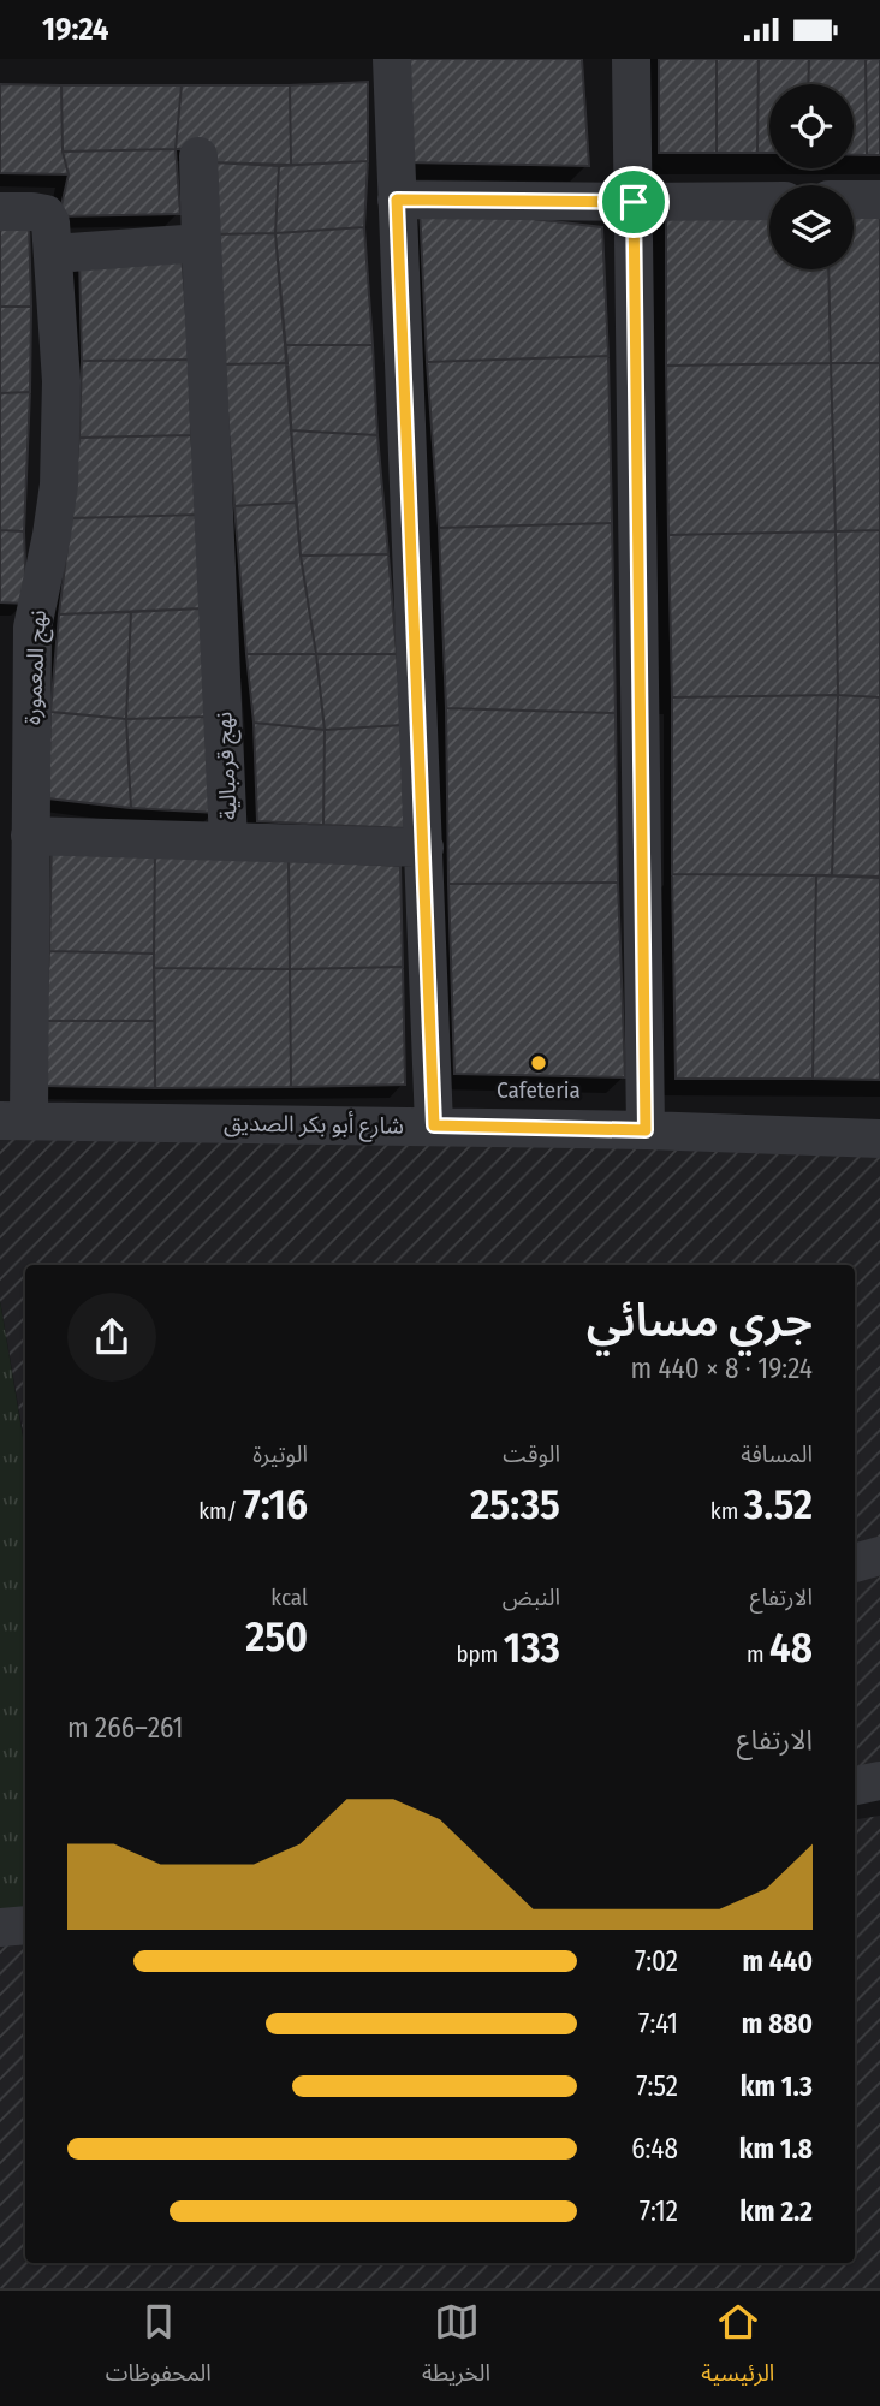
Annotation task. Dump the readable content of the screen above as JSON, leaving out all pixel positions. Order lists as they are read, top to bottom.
{
  "streets": {
    "street": ["نهج المعمورة", "نهج قرمبالية", "شارع أبو بكر الصديق"]
  },
  "crossings": [
    ["نهج المعمورة", "شارع أبو بكر الصديق"]
  ],
  "places": ["Cafeteria"],
  "page": {
    "status": "19:24",
    "heading": ["جري مسائي", "19:24 · 8 × 440 m"],
    "stats": [
      ["المسافة", "3.52 km"],
      ["الوقت", "25:35"],
      ["الوتيرة", "7:16 /km"],
      ["الارتفاع", "48 m"],
      ["النبض", "133 bpm"],
      ["kcal", "250"]
    ],
    "chart": ["الارتفاع", "261–266 m"],
    "list": [
      {
        "name": "440 m",
        "note": "7:02"
      },
      {
        "name": "880 m",
        "note": "7:41"
      },
      {
        "name": "1.3 km",
        "note": "7:52"
      },
      {
        "name": "1.8 km",
        "note": "6:48"
      },
      {
        "name": "2.2 km",
        "note": "7:12"
      }
    ],
    "tabs": ["الرئيسية", "الخريطة", "المحفوظات"]
  }
}
